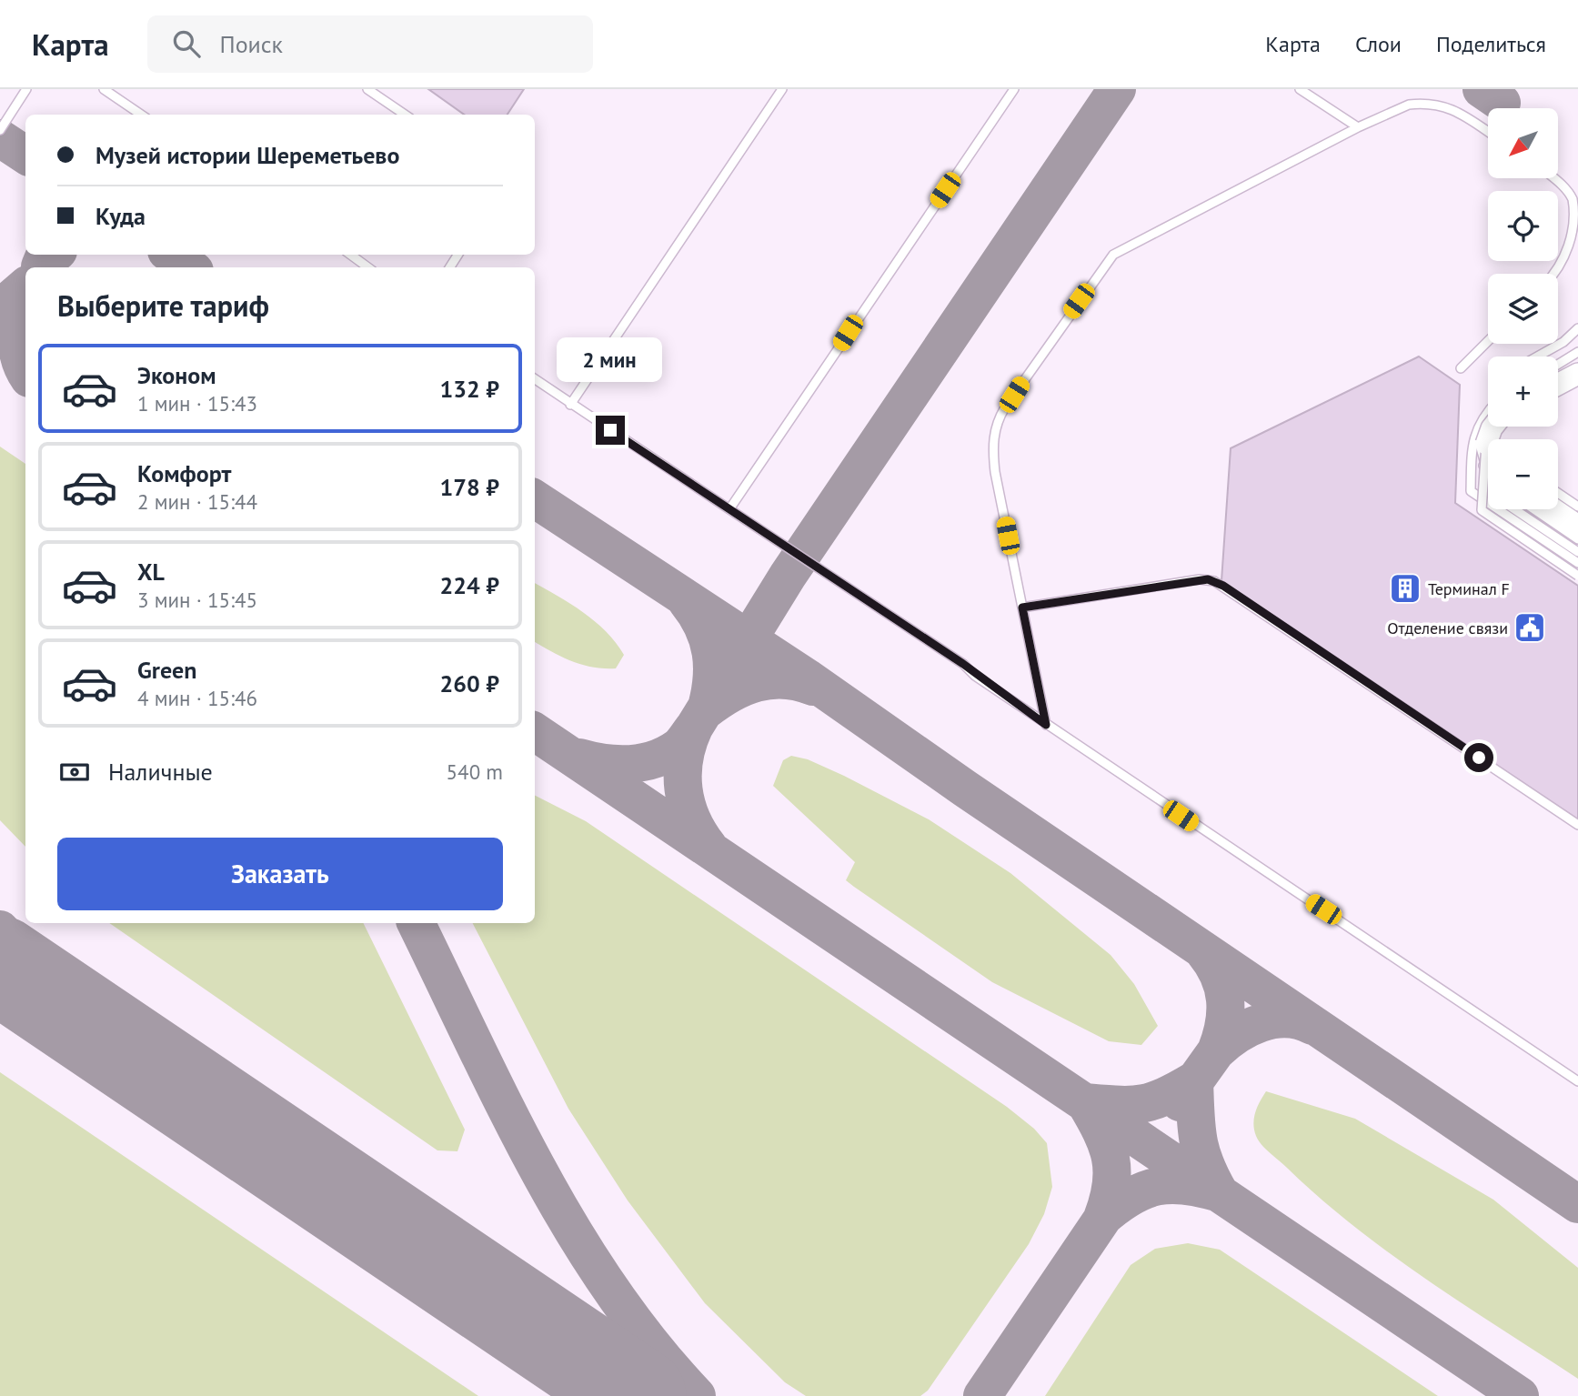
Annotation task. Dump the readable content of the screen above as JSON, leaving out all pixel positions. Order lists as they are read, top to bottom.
{
  "places": {
    "building": ["Терминал F"],
    "public building": ["Отделение связи"]
  },
  "north": "bottom left",
  "page": {
    "header": "Карта",
    "search": "Поиск",
    "nav": ["Карта", "Слои", "Поделиться"],
    "map_buttons": ["+", "−"],
    "banner": ["Музей истории Шереметьево", "Куда"],
    "heading": "Выберите тариф",
    "bubble": "2 мин",
    "list": [
      {
        "name": "Эконом",
        "note": "1 мин · 15:43",
        "value": "132 ₽"
      },
      {
        "name": "Комфорт",
        "note": "2 мин · 15:44",
        "value": "178 ₽"
      },
      {
        "name": "XL",
        "note": "3 мин · 15:45",
        "value": "224 ₽"
      },
      {
        "name": "Green",
        "note": "4 мин · 15:46",
        "value": "260 ₽"
      }
    ],
    "pay": ["Наличные", "540 m"],
    "buttons": "Заказать"
  }
}
